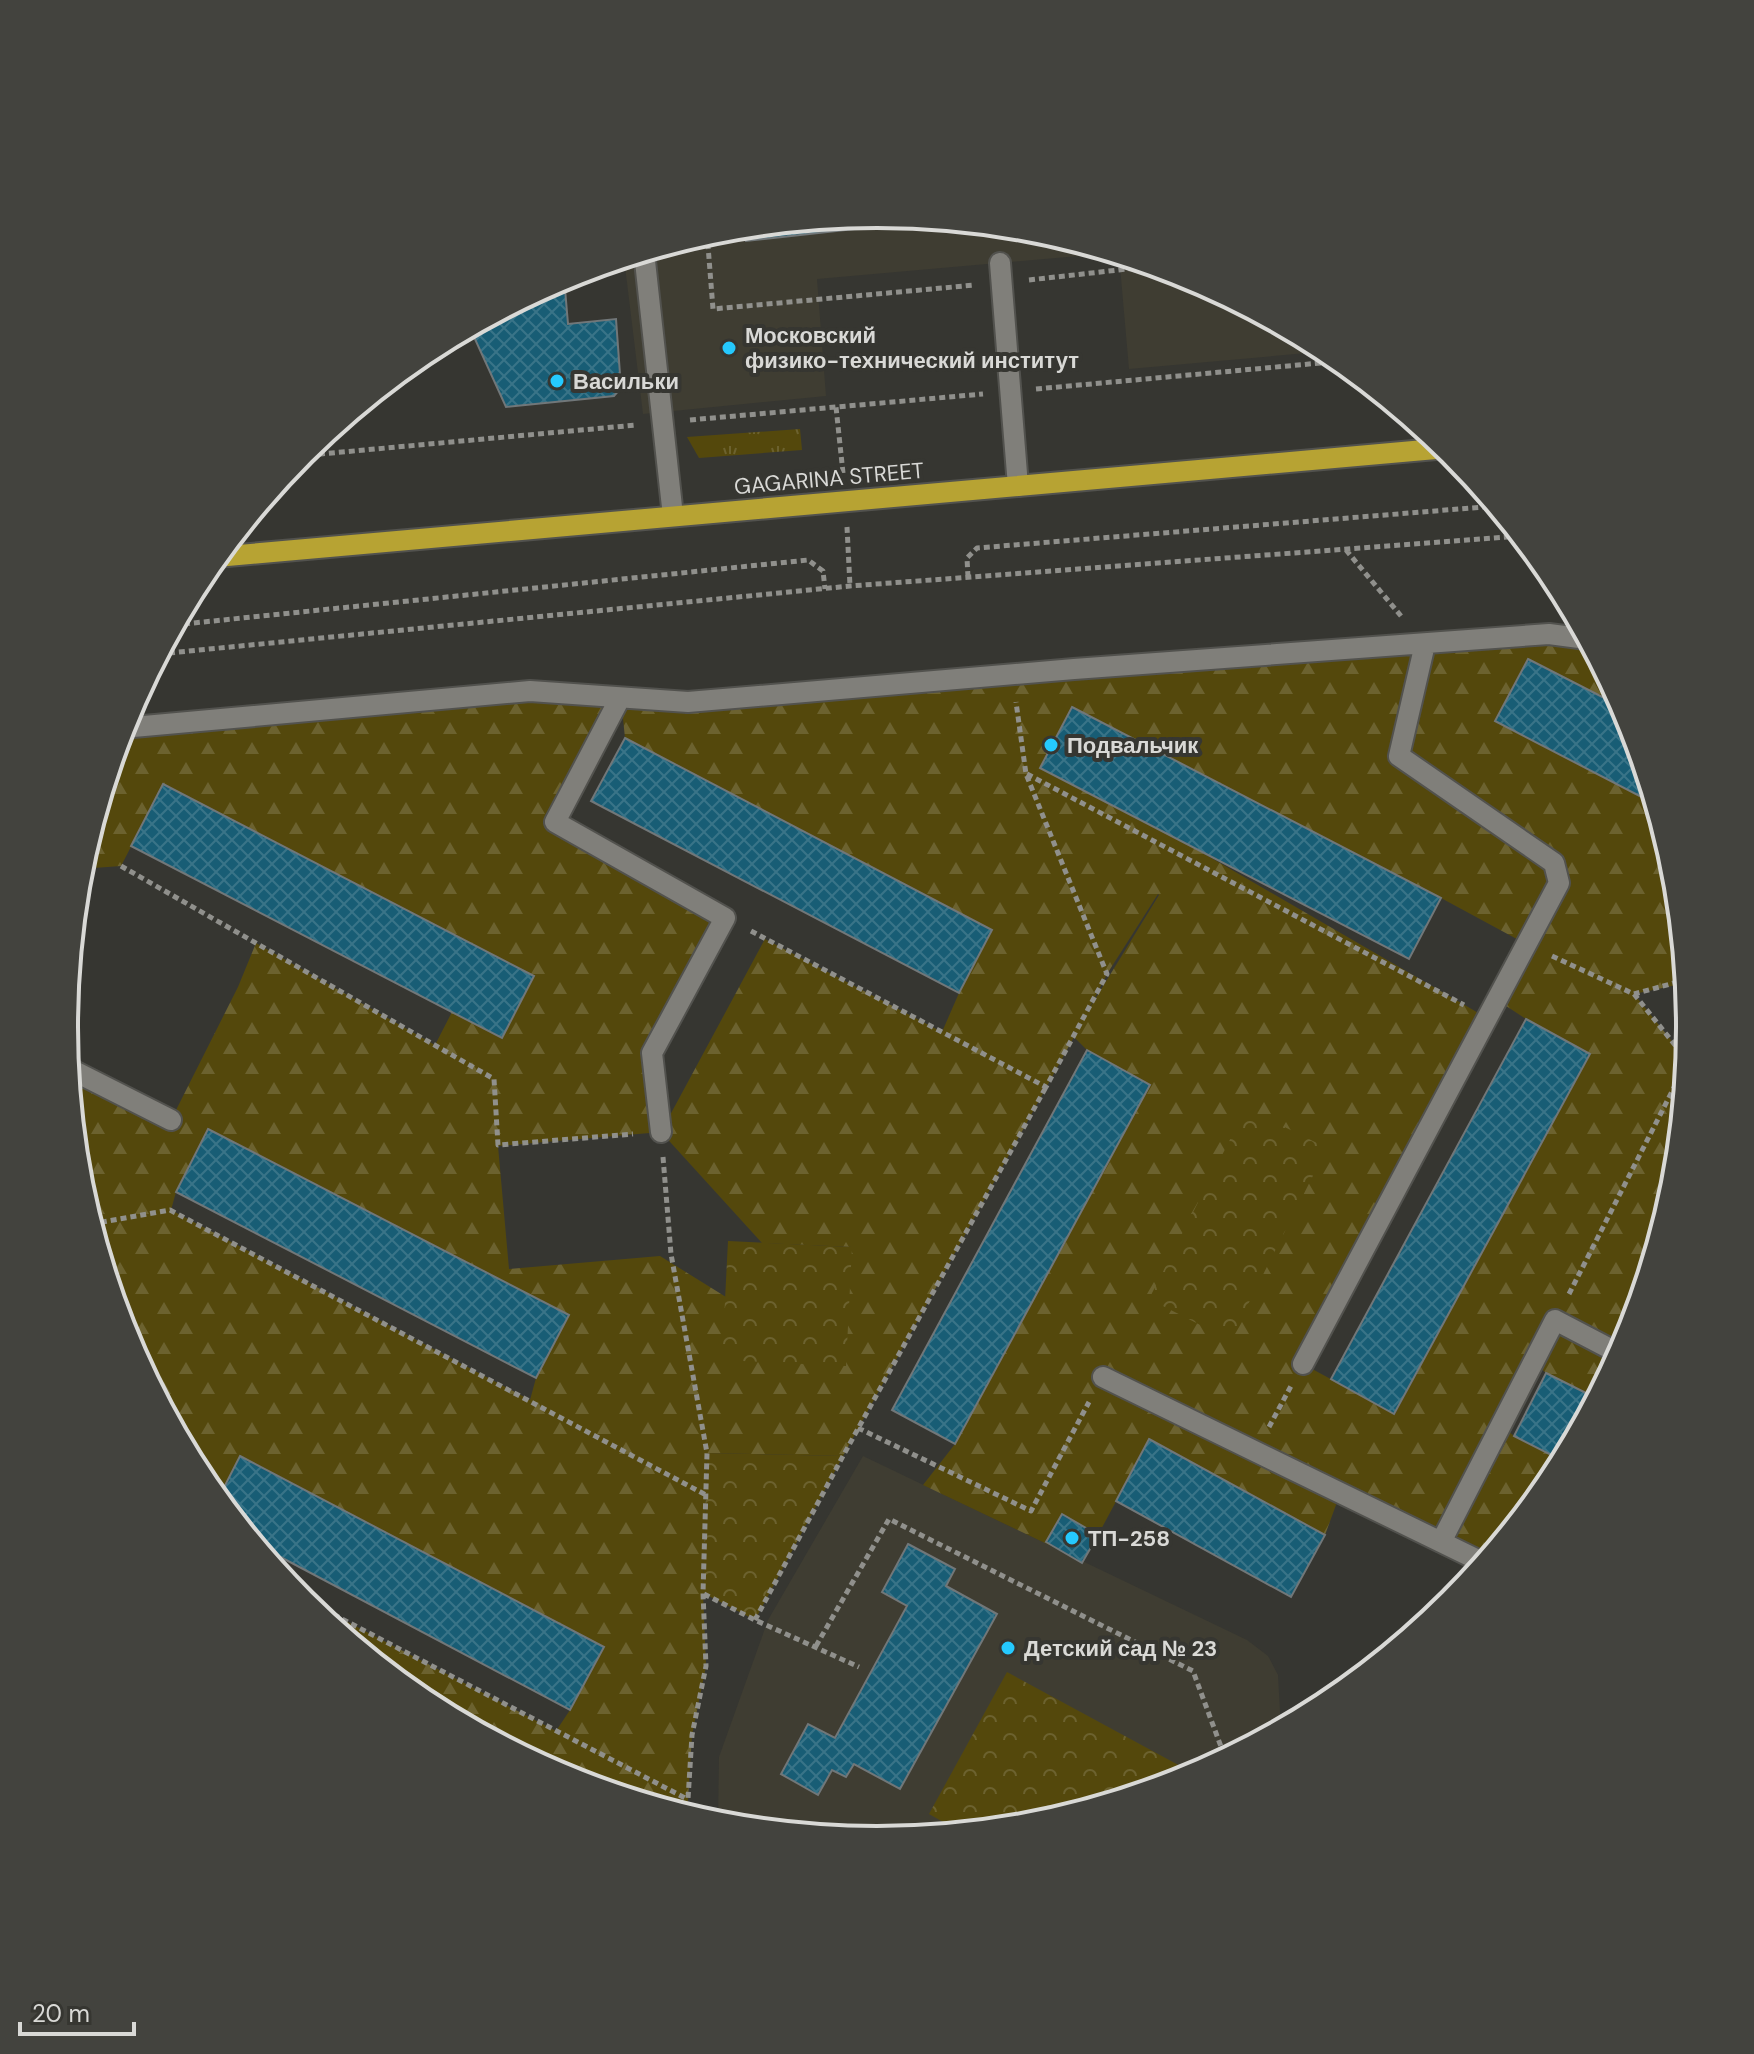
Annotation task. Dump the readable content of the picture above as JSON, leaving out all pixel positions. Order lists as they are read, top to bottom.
{
  "streets": {
    "main road": ["GAGARINA STREET"]
  },
  "places": [
    "Московский физико-технический институт",
    "Васильки",
    "Подвальчик",
    "ТП-258",
    "Детский сад № 23"
  ],
  "scale_bar": "20 m"
}
